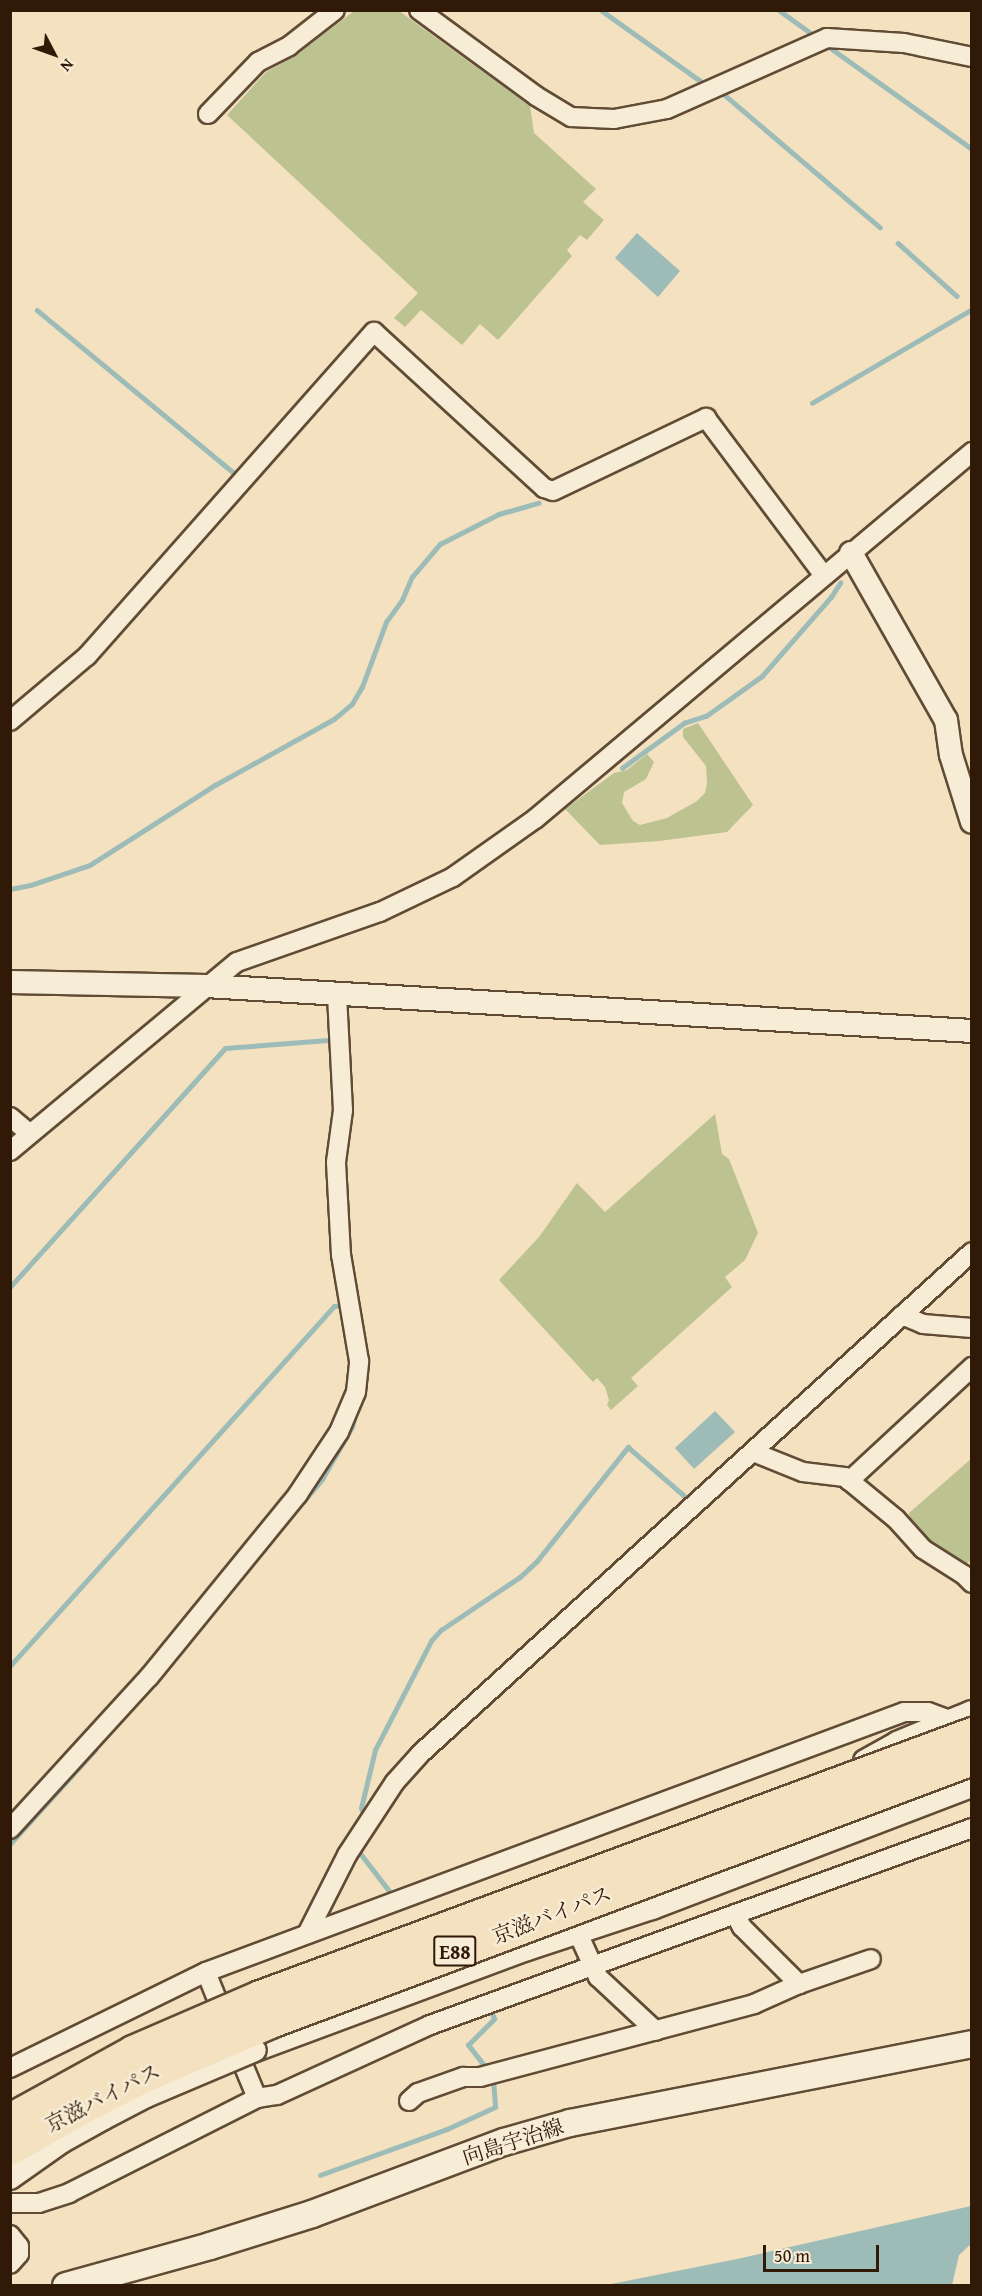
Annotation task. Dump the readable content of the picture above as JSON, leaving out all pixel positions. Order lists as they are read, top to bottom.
{
  "streets": {
    "highway": ["京滋バイパス", "E88"],
    "main road": ["向島宇治線"]
  },
  "scale_bar": "50 m",
  "north": "bottom right"
}
